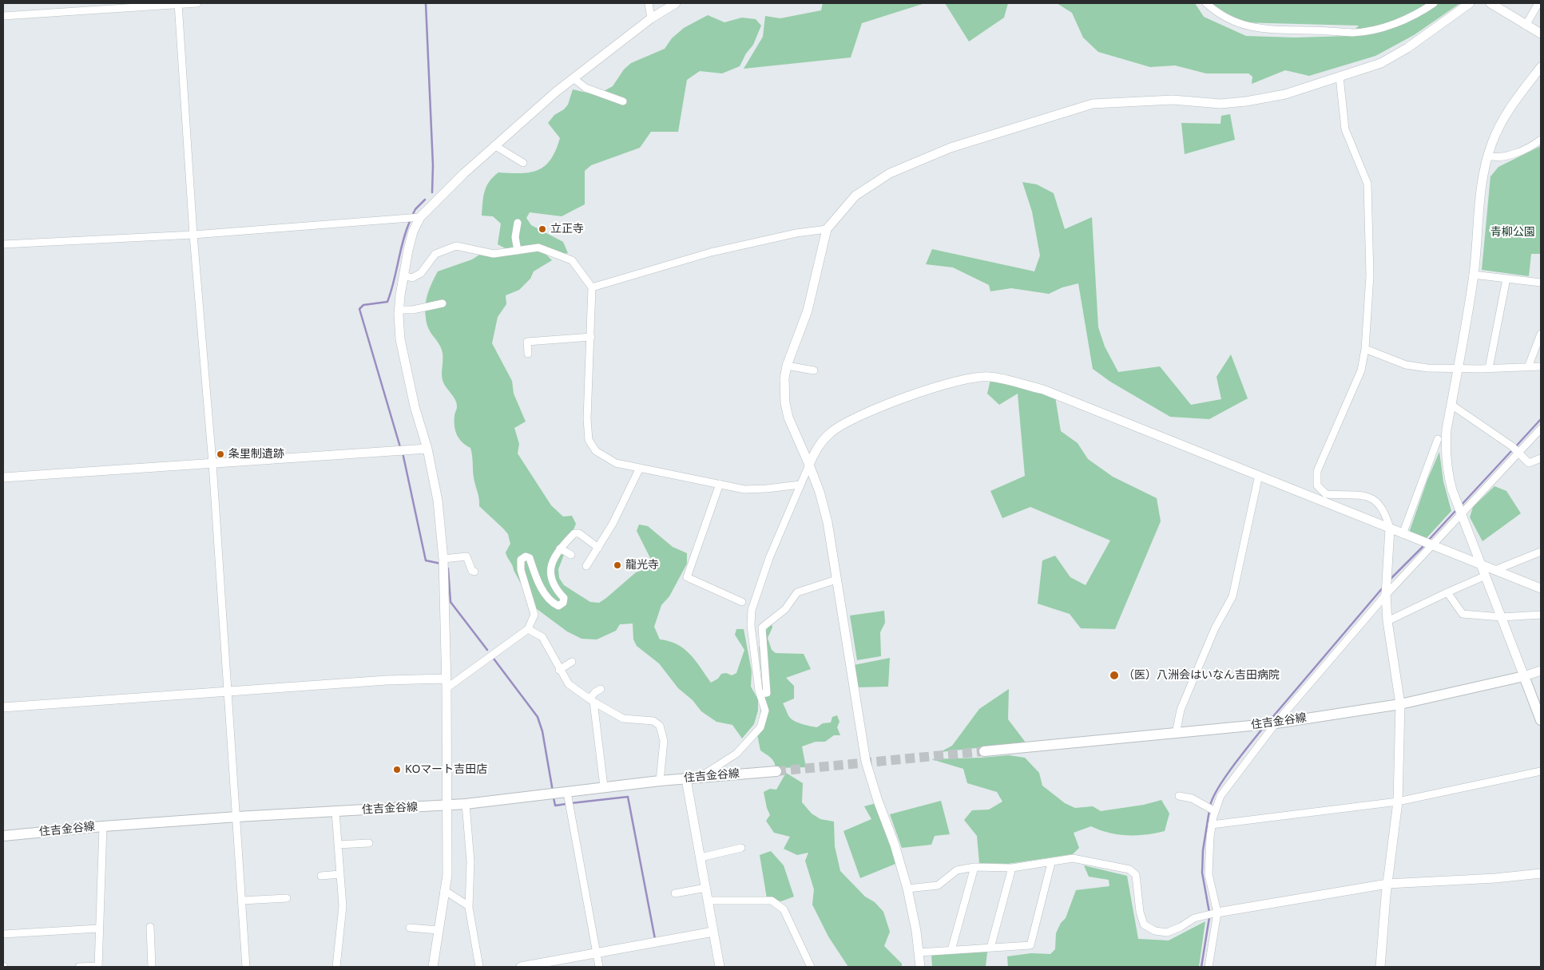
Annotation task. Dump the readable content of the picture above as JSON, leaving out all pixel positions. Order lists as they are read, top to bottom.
{
  "streets": {
    "main road": ["住吉金谷線"]
  },
  "parks": ["青柳公園"],
  "places": [
    "立正寺",
    "条里制遺跡",
    "龍光寺",
    "（医）八洲会はいなん吉田病院",
    "KOマート吉田店"
  ]
}
